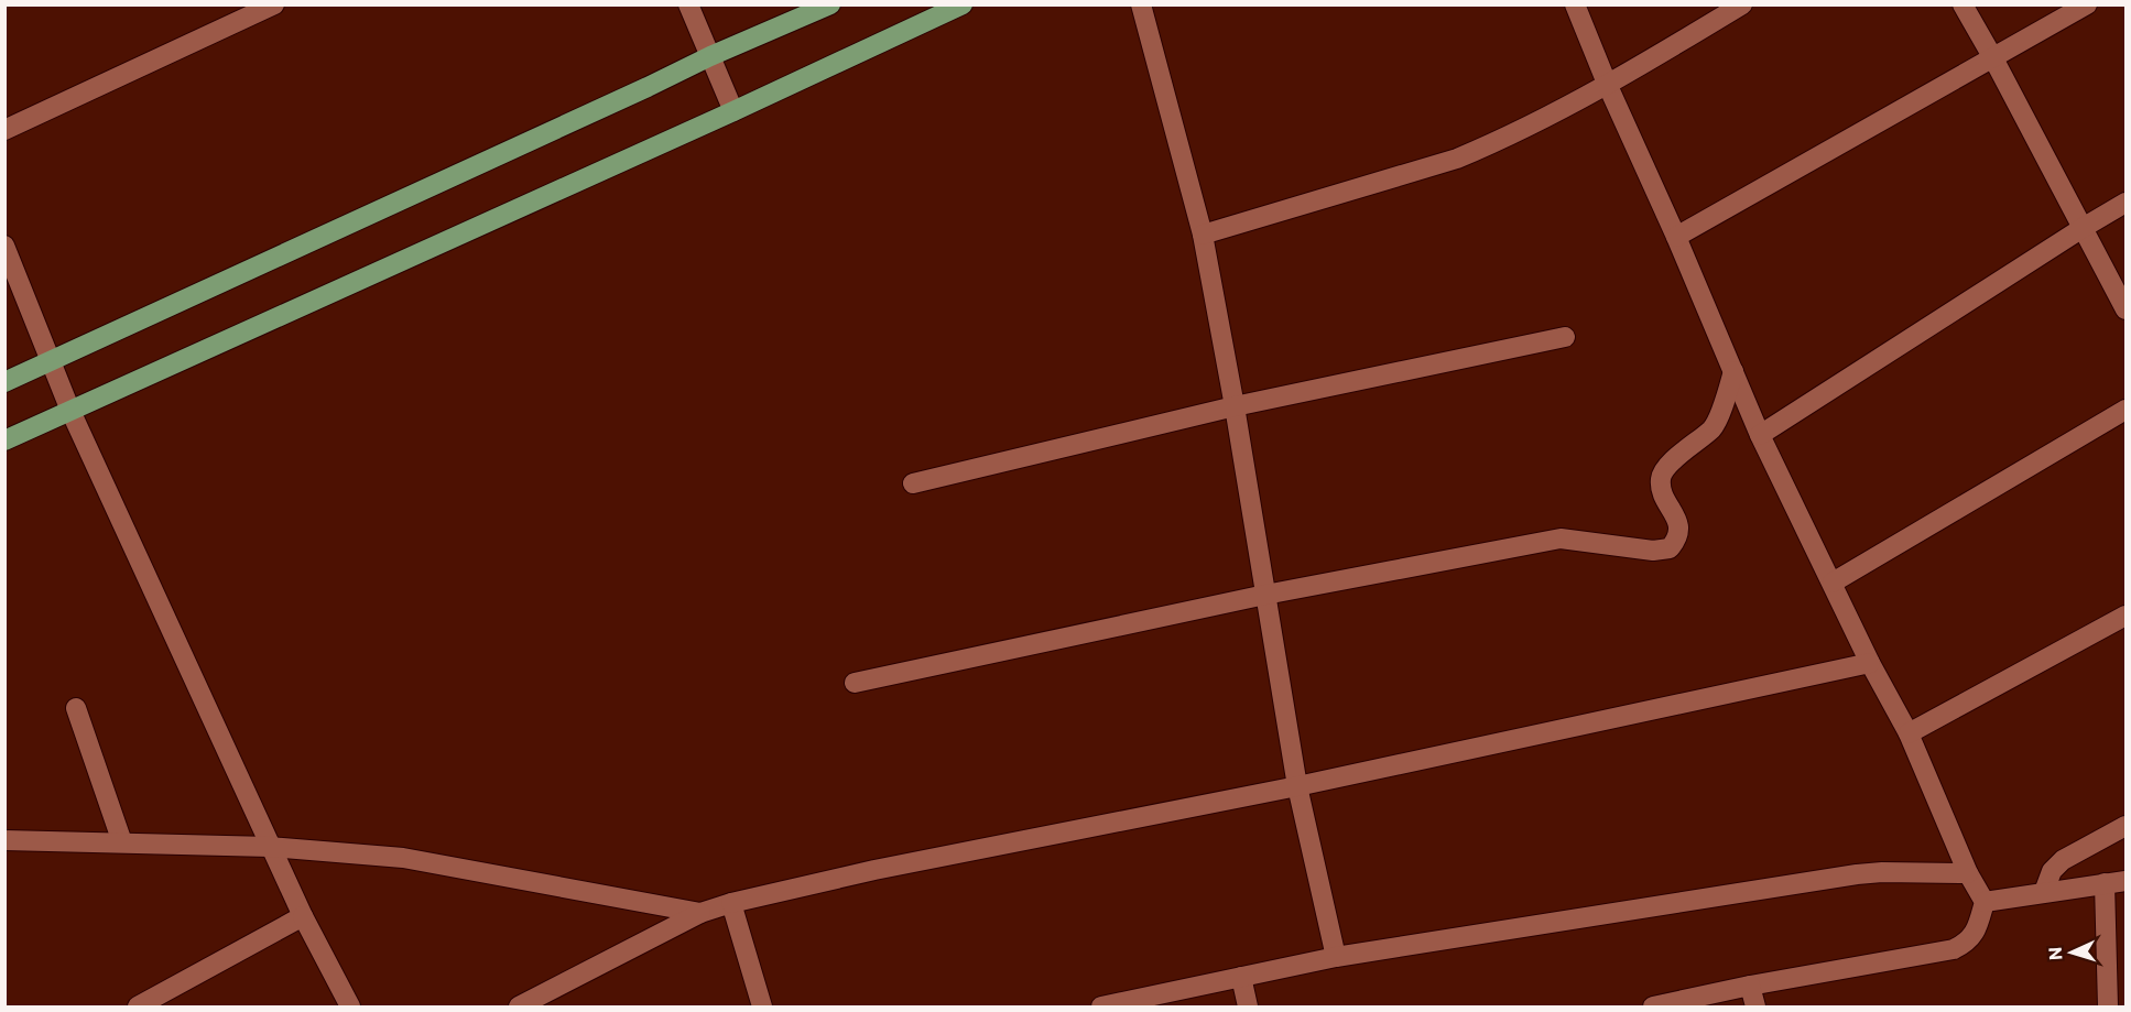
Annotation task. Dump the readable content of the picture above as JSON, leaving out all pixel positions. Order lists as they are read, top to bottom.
{
  "north": "left"
}
